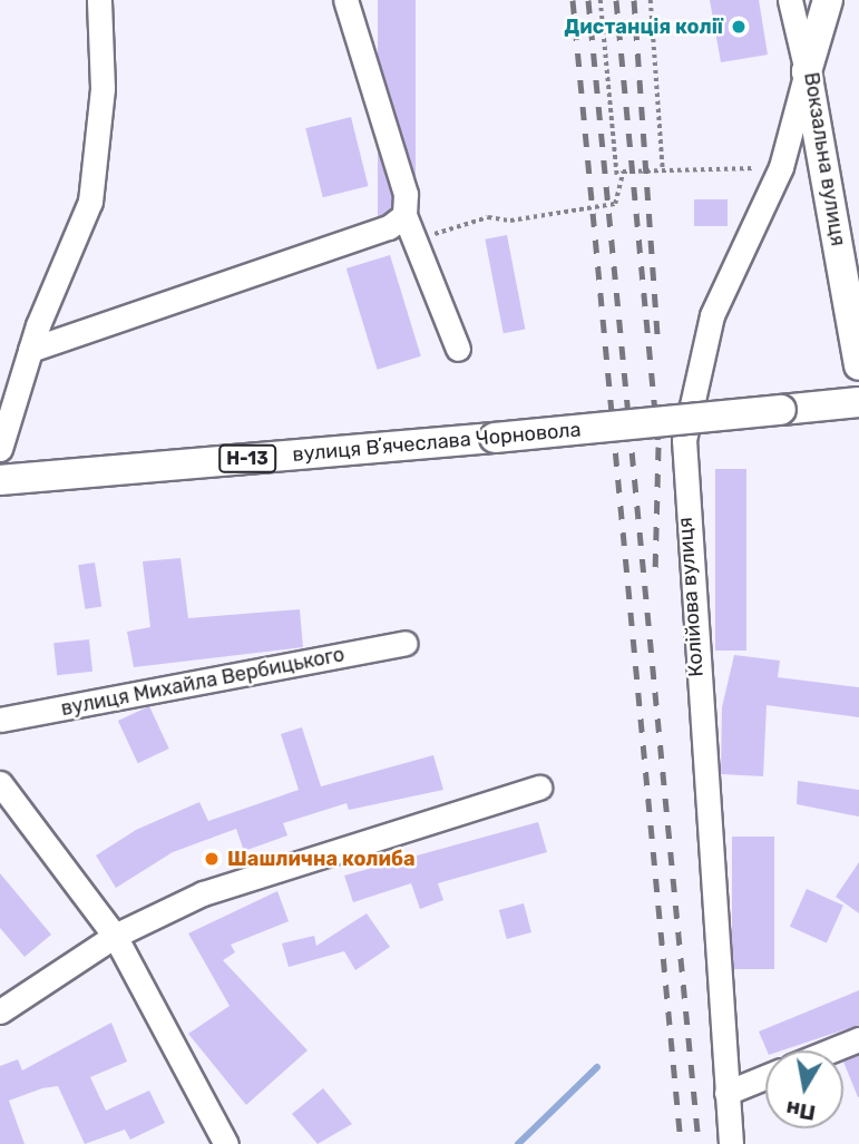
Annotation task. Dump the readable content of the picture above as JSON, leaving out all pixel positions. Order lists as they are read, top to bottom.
{
  "streets": {
    "main road": ["Вокзальна вулиця", "вулиця Вʼячеслава Чорновола", "Н-13"],
    "street": ["Колійова вулиця", "вулиця Михайла Вербицького"]
  },
  "crossings": [
    ["Вокзальна вулиця", "Колійова вулиця"]
  ],
  "places": ["Дистанція колії", "Шашлична колиба"],
  "north": "bottom"
}
